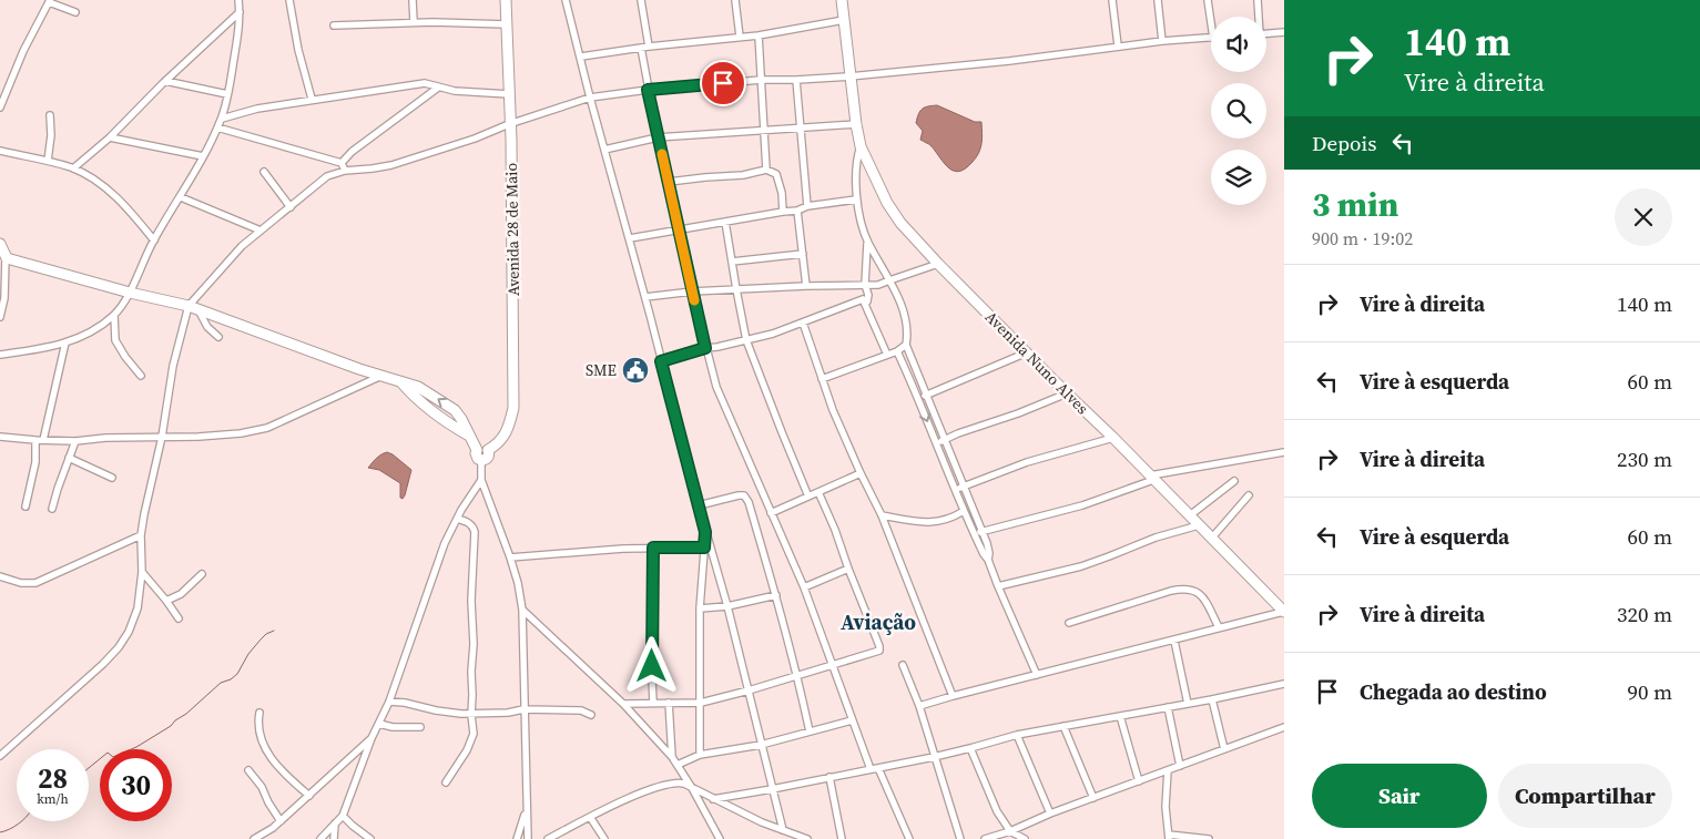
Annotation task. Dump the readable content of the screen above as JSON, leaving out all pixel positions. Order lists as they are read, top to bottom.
{
  "streets": {
    "street": ["Avenida 28 de Maio", "Avenida Nuno Alves"]
  },
  "districts": ["Aviação"],
  "places": {
    "public building": ["SME"]
  },
  "page": {
    "turn": ["140 m", "Vire à direita"],
    "then": "Depois",
    "heading": ["3 min", "900 m · 19:02"],
    "list": [
      {
        "name": "Vire à direita",
        "value": "140 m"
      },
      {
        "name": "Vire à esquerda",
        "value": "60 m"
      },
      {
        "name": "Vire à direita",
        "value": "230 m"
      },
      {
        "name": "Vire à esquerda",
        "value": "60 m"
      },
      {
        "name": "Vire à direita",
        "value": "320 m"
      },
      {
        "name": "Chegada ao destino",
        "value": "90 m"
      }
    ],
    "speed": "28 km/h",
    "limit": "30",
    "buttons": ["Sair", "Compartilhar"]
  }
}
